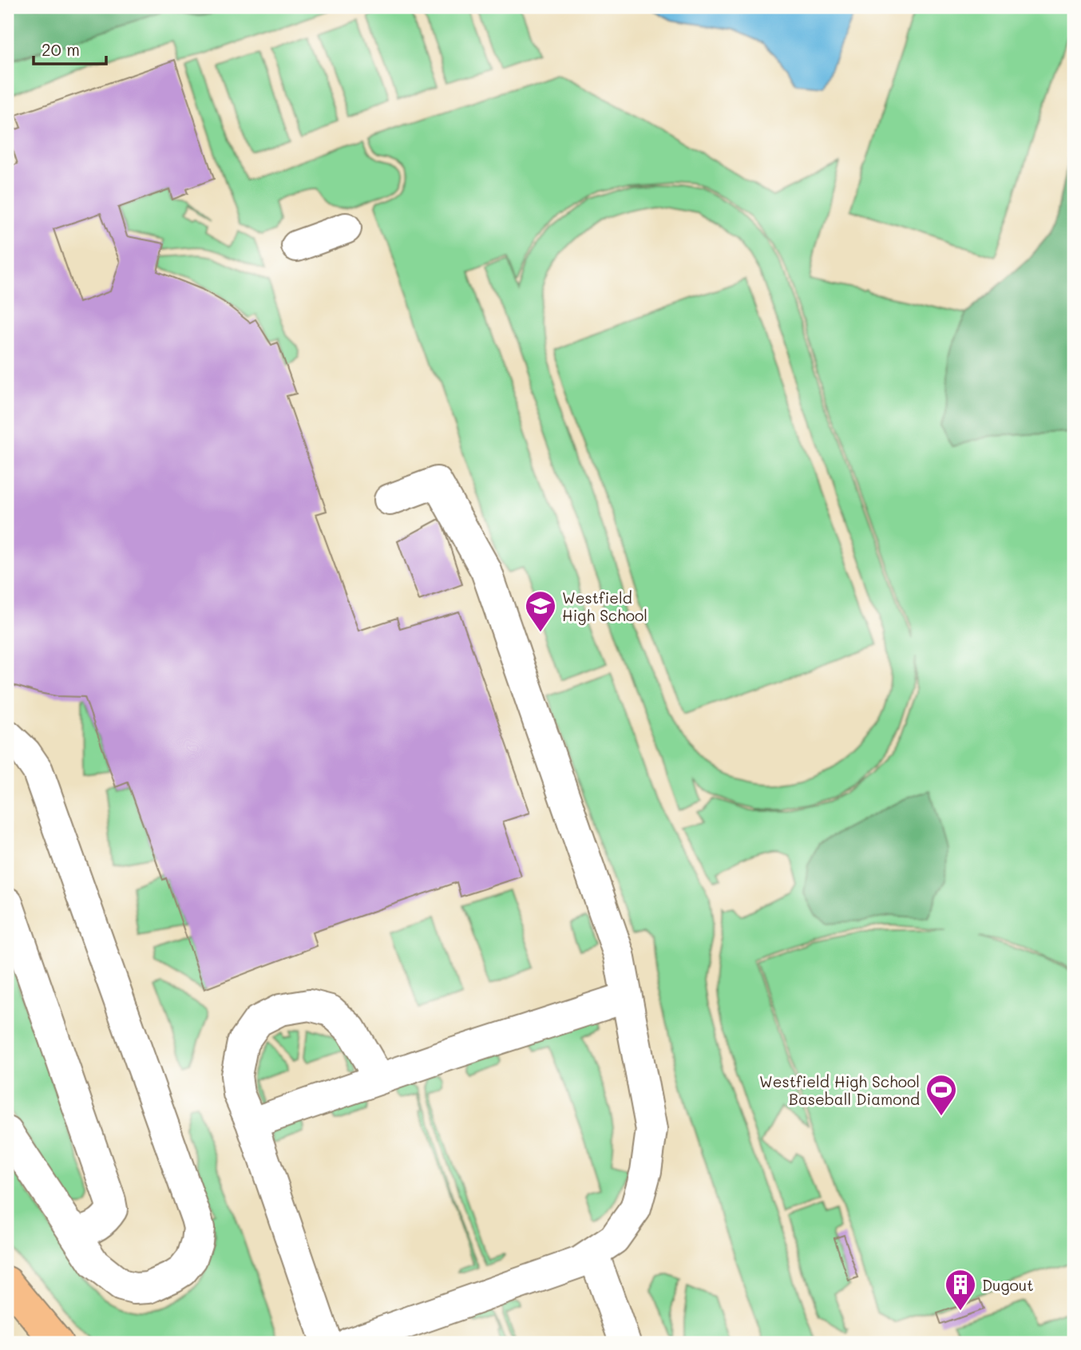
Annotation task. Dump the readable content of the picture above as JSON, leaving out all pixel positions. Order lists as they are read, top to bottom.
{
  "places": {
    "school or university": ["Westfield High School"],
    "sports": ["Westfield High School Baseball Diamond"],
    "building": ["Dugout"]
  },
  "scale_bar": "20 m"
}
